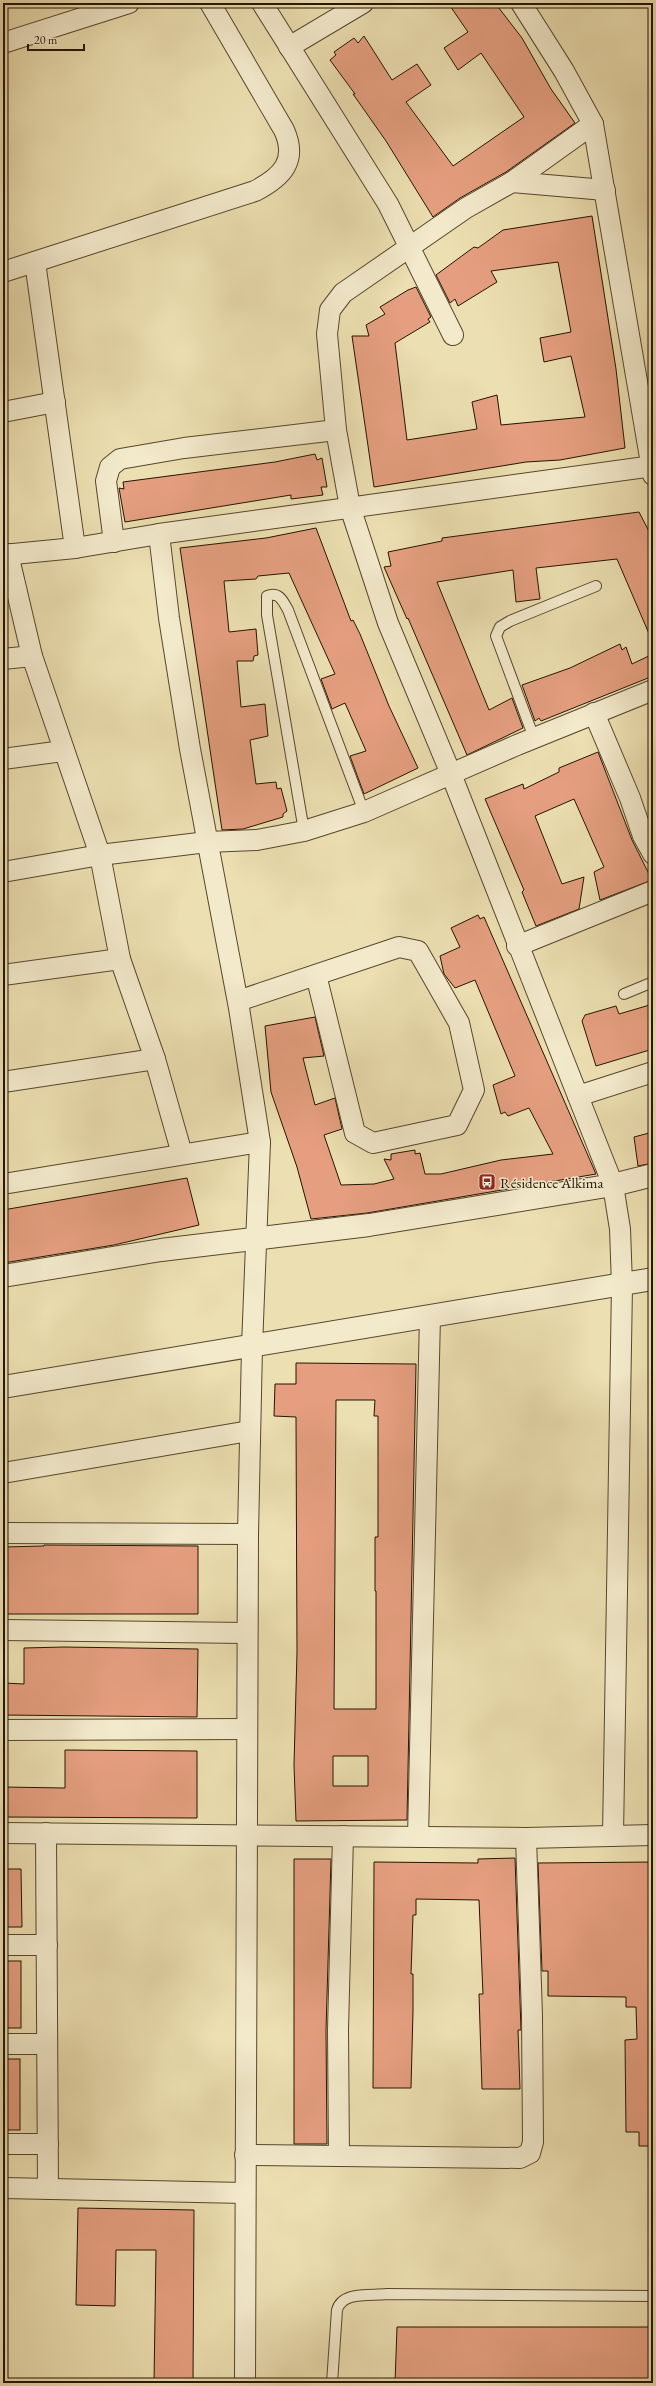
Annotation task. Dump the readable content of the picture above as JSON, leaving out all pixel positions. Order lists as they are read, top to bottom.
{
  "places": {
    "bus stop": ["Résidence Alkima"]
  },
  "scale_bar": "20 m"
}
